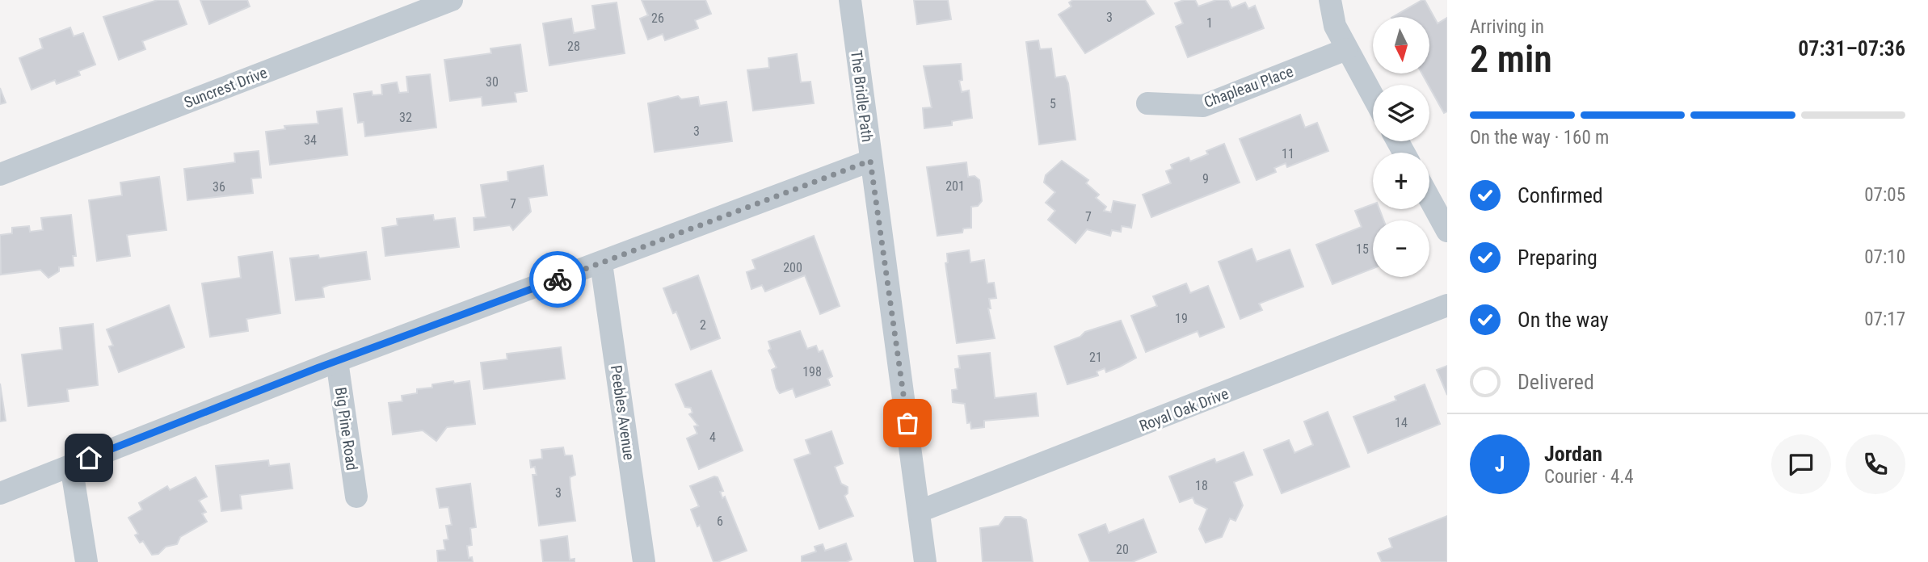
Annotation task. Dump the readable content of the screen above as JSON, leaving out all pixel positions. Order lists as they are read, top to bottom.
{
  "streets": {
    "street": [
      "Chapleau Place",
      "Suncrest Drive",
      "The Bridle Path",
      "Royal Oak Drive",
      "Peebles Avenue",
      "Big Pine Road"
    ]
  },
  "crossings": [
    ["The Bridle Path", "Royal Oak Drive"]
  ],
  "house_numbers": [
    "3",
    "26",
    "1",
    "28",
    "30",
    "5",
    "32",
    "3",
    "34",
    "11",
    "9",
    "201",
    "36",
    "7",
    "7",
    "15",
    "200",
    "19",
    "2",
    "21",
    "198",
    "14",
    "4",
    "18",
    "3",
    "6",
    "20"
  ],
  "north": "bottom",
  "page": {
    "heading": ["2 min", "Arriving in", "07:31–07:36"],
    "panel": ["Jordan", "Courier · 4.4"],
    "map_buttons": ["+", "−"],
    "bar": "On the way · 160 m",
    "list": [
      ["Confirmed", "07:05"],
      ["Preparing", "07:10"],
      ["On the way", "07:17"],
      "Delivered"
    ],
    "round": "J"
  }
}
